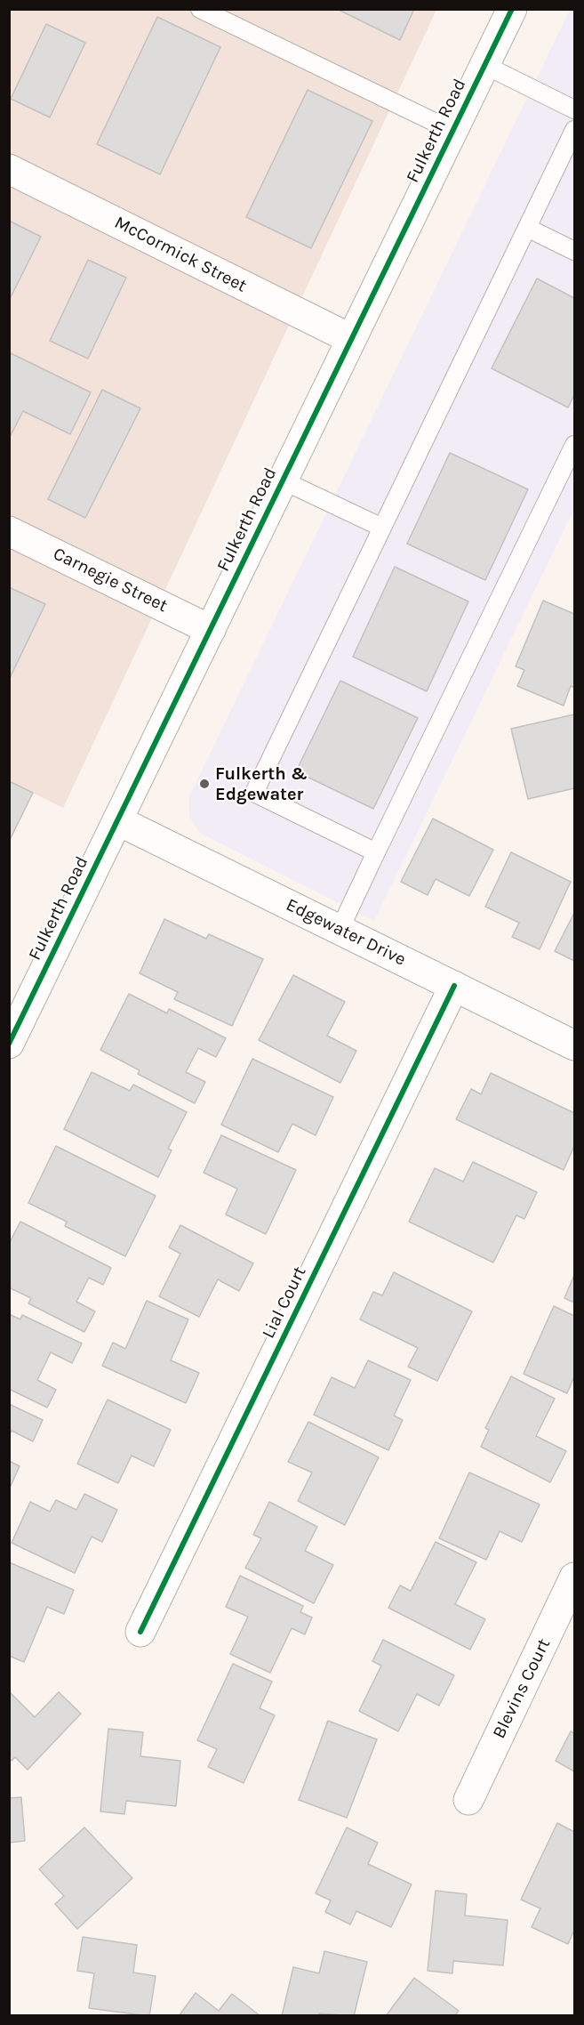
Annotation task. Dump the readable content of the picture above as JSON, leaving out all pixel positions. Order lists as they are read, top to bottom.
{
  "streets": {
    "street": [
      "Fulkerth Road",
      "McCormick Street",
      "Carnegie Street",
      "Edgewater Drive",
      "Lial Court",
      "Blevins Court"
    ]
  },
  "crossings": [
    ["Fulkerth Road", "McCormick Street"],
    ["Fulkerth Road", "Carnegie Street"],
    ["Fulkerth Road", "Edgewater Drive"],
    ["Edgewater Drive", "Lial Court"]
  ],
  "places": ["Fulkerth & Edgewater"]
}
